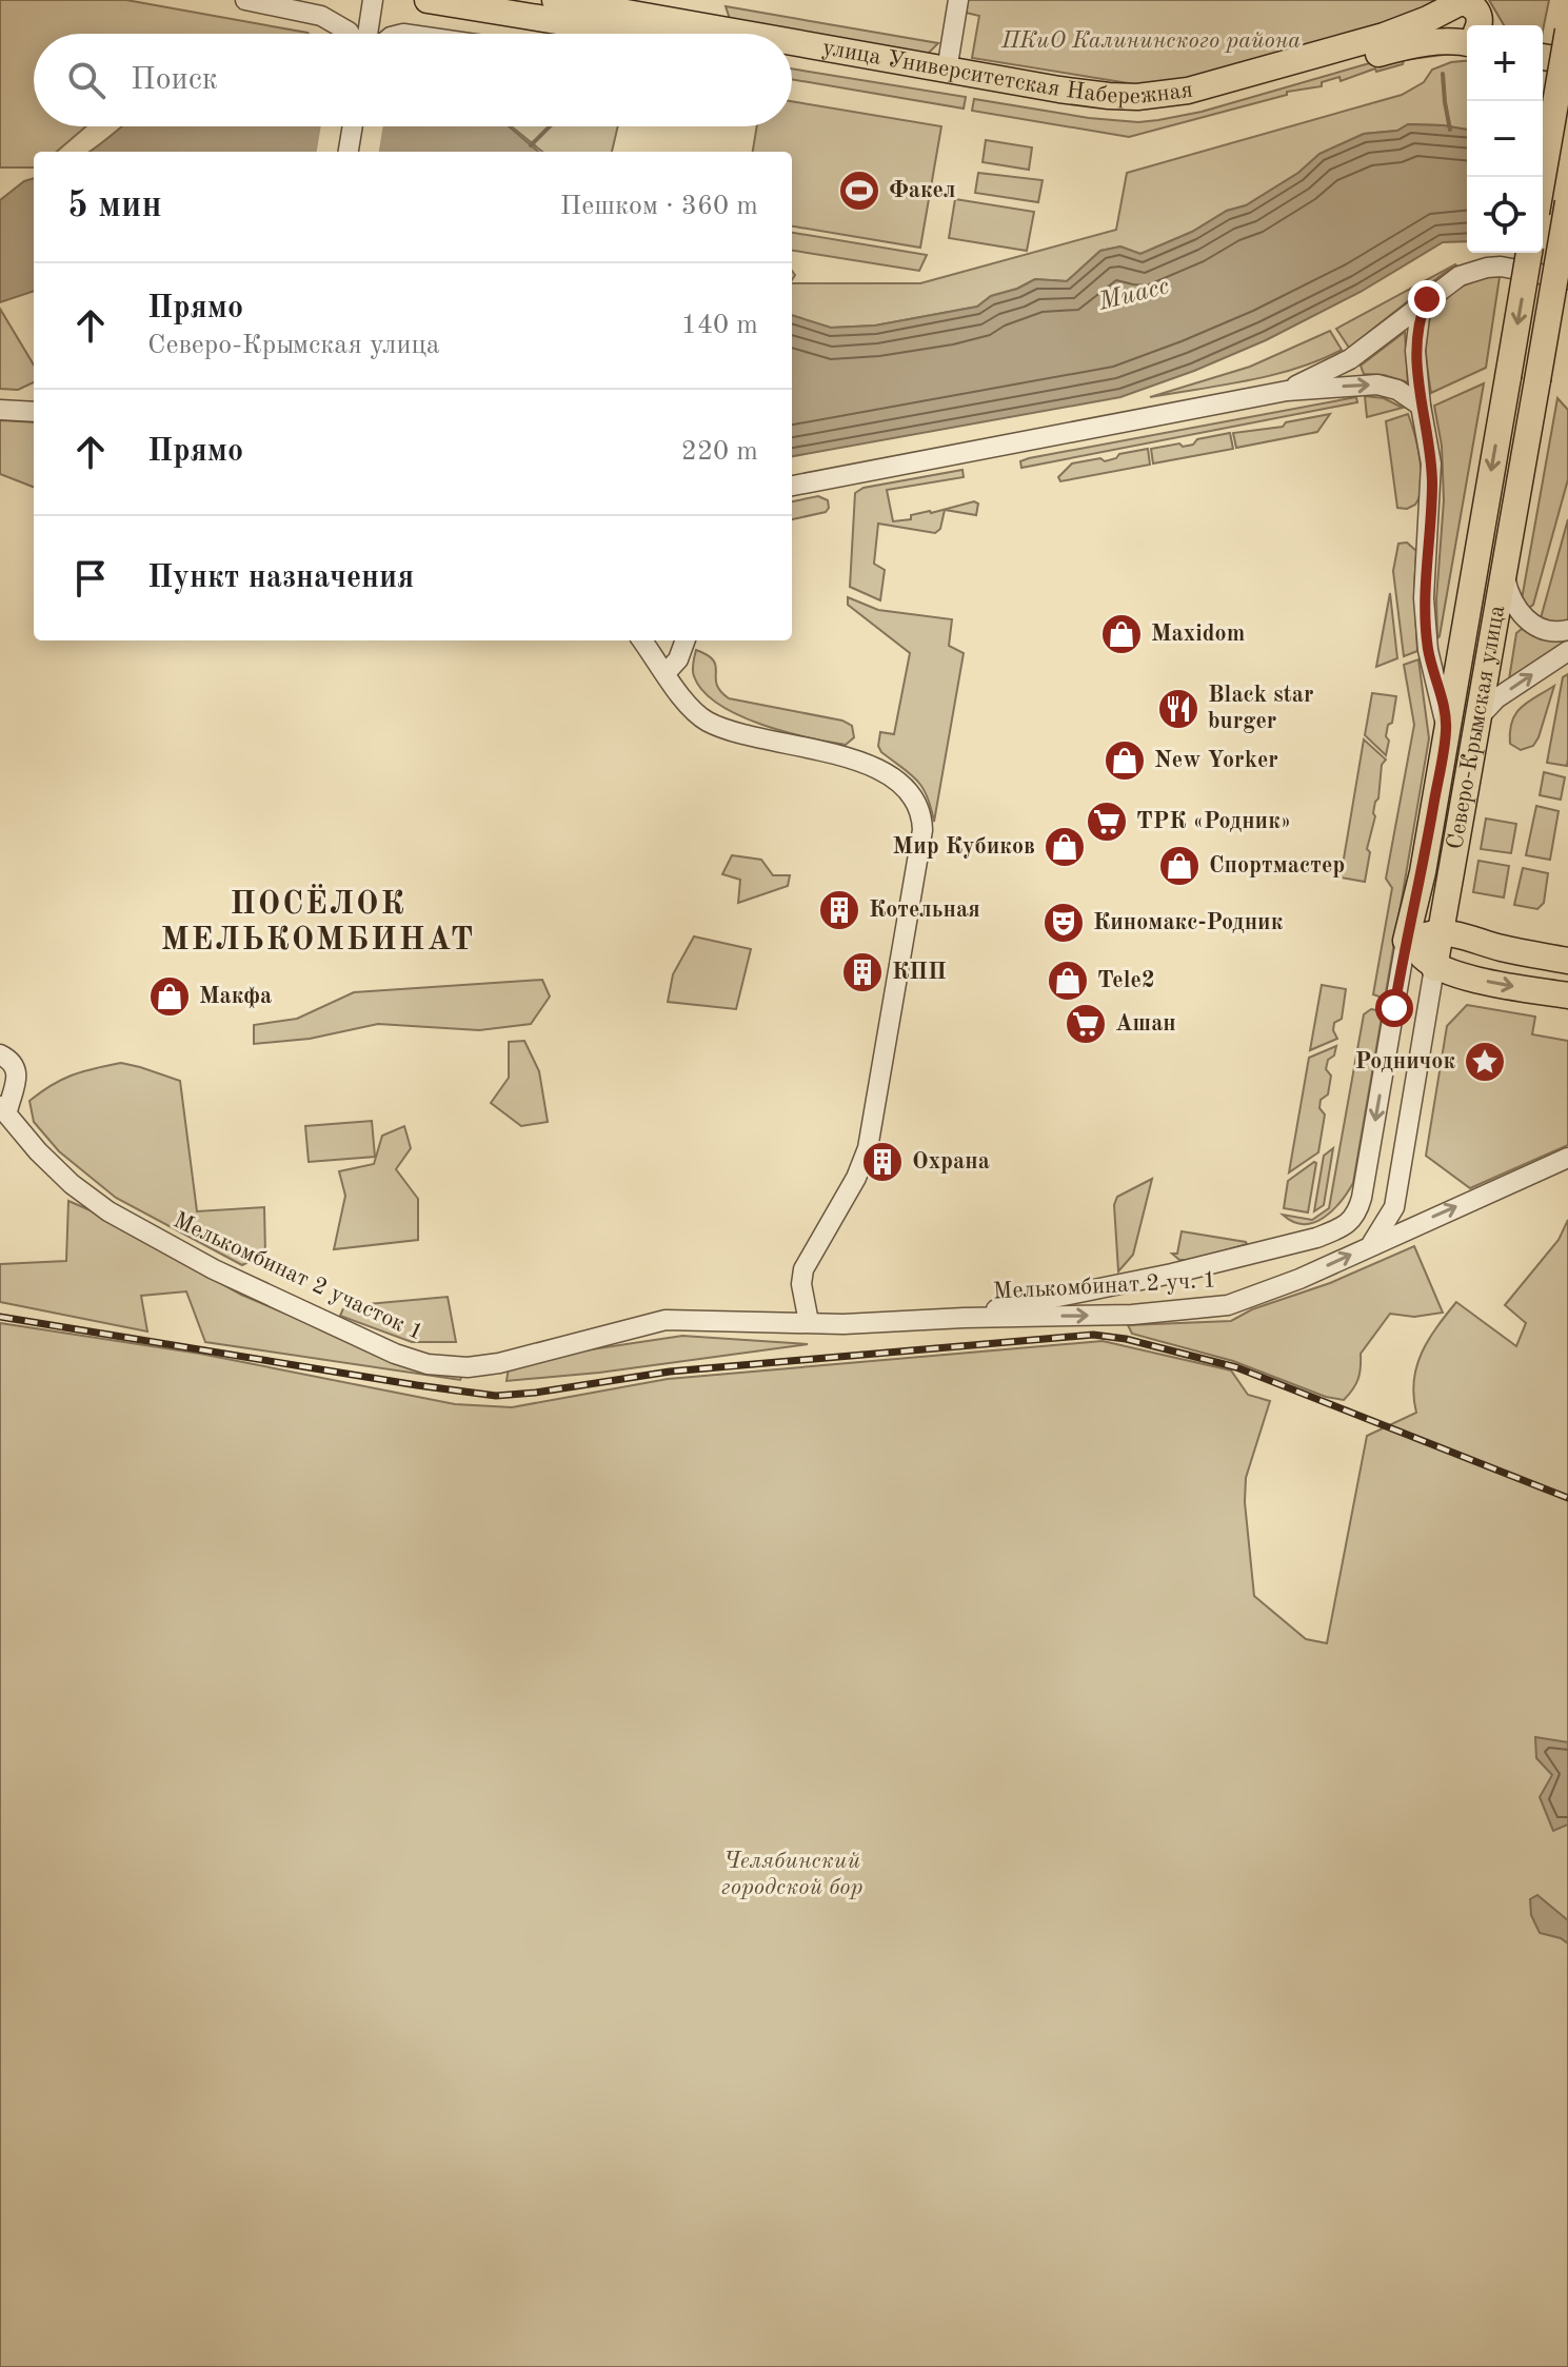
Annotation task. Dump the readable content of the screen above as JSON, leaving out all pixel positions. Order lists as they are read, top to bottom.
{
  "streets": {
    "main road": ["улица Университетская Набережная", "Северо-Крымская улица"],
    "street": ["Мелькомбинат 2 участок 1", "Мелькомбинат 2 уч. 1"]
  },
  "crossings": [
    ["Северо-Крымская улица", "Мелькомбинат 2 уч. 1"],
    ["Мелькомбинат 2 участок 1", "Мелькомбинат 2 уч. 1"]
  ],
  "districts": ["ПОСЁЛОК МЕЛЬКОМБИНАТ"],
  "water": ["Миасс"],
  "parks": ["ПКиО Калининского района", "Челябинский городской бор"],
  "places": {
    "sports": ["Факел"],
    "shop": [
      "Maxidom",
      "New Yorker",
      "Мир Кубиков",
      "Спортмастер",
      "Tele2",
      "Макфа"
    ],
    "restaurant": ["Black star burger"],
    "supermarket": ["ТРК «Родник»", "Ашан"],
    "building": ["Котельная", "КПП", "Охрана"],
    "theatre": ["Киномакс-Родник"],
    "place": ["Родничок"]
  },
  "page": {
    "map_buttons": ["+", "−"],
    "search": "Поиск",
    "heading": ["5 мин", "Пешком · 360 m"],
    "list": [
      ["Прямо", "Северо-Крымская улица", "140 m"],
      ["Прямо", "220 m"],
      "Пункт назначения"
    ]
  }
}
